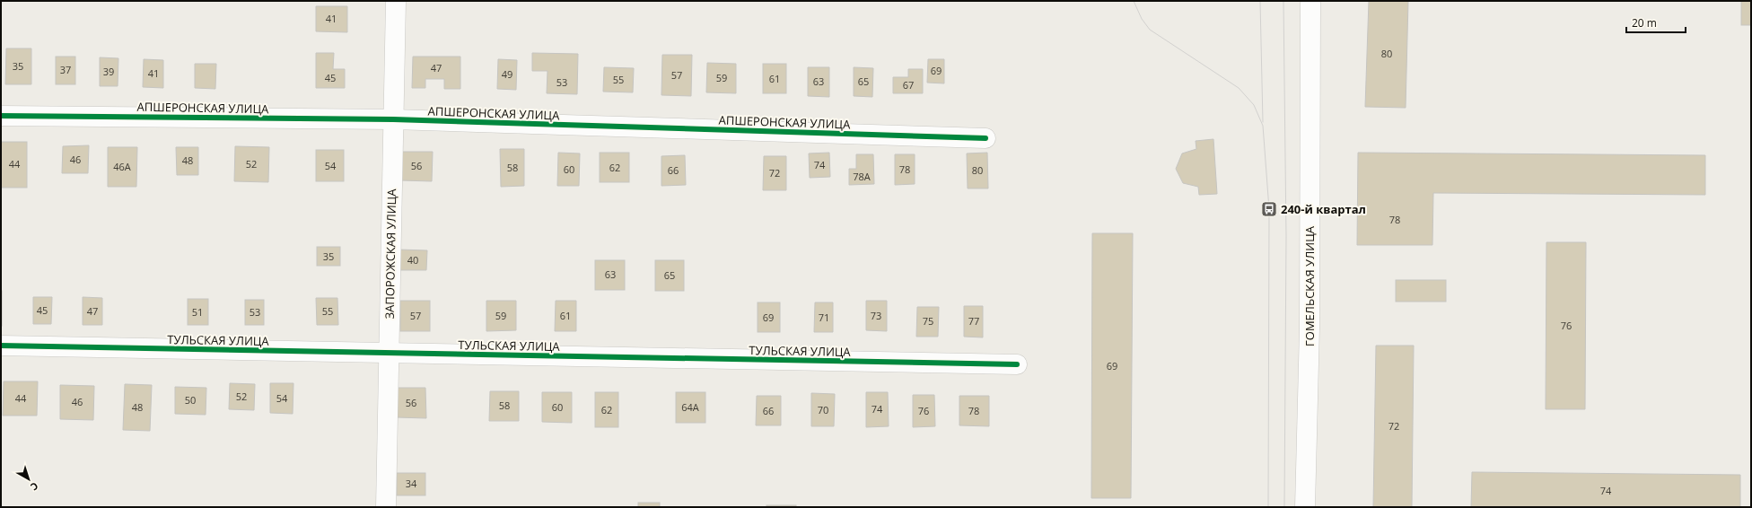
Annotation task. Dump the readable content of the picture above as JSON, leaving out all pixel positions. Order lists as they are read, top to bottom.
{
  "streets": {
    "street": [
      "АПШЕРОНСКАЯ УЛИЦА",
      "ЗАПОРОЖСКАЯ УЛИЦА",
      "ГОМЕЛЬСКАЯ УЛИЦА",
      "ТУЛЬСКАЯ УЛИЦА"
    ]
  },
  "crossings": [
    ["АПШЕРОНСКАЯ УЛИЦА", "ЗАПОРОЖСКАЯ УЛИЦА"],
    ["ЗАПОРОЖСКАЯ УЛИЦА", "ТУЛЬСКАЯ УЛИЦА"]
  ],
  "places": {
    "bus stop": ["240-й квартал"]
  },
  "house_numbers": [
    "41",
    "80",
    "35",
    "47",
    "37",
    "69",
    "39",
    "41",
    "49",
    "57",
    "45",
    "59",
    "61",
    "55",
    "63",
    "65",
    "53",
    "67",
    "46",
    "48",
    "44",
    "52",
    "74",
    "54",
    "56",
    "46А",
    "58",
    "62",
    "60",
    "78",
    "66",
    "80",
    "72",
    "78А",
    "78",
    "35",
    "40",
    "63",
    "65",
    "45",
    "47",
    "55",
    "51",
    "53",
    "57",
    "59",
    "61",
    "73",
    "69",
    "71",
    "75",
    "77",
    "76",
    "69",
    "52",
    "44",
    "54",
    "50",
    "46",
    "56",
    "58",
    "48",
    "60",
    "64А",
    "74",
    "62",
    "70",
    "66",
    "76",
    "78",
    "72",
    "34",
    "74"
  ],
  "scale_bar": "20 m",
  "north": "bottom right"
}
